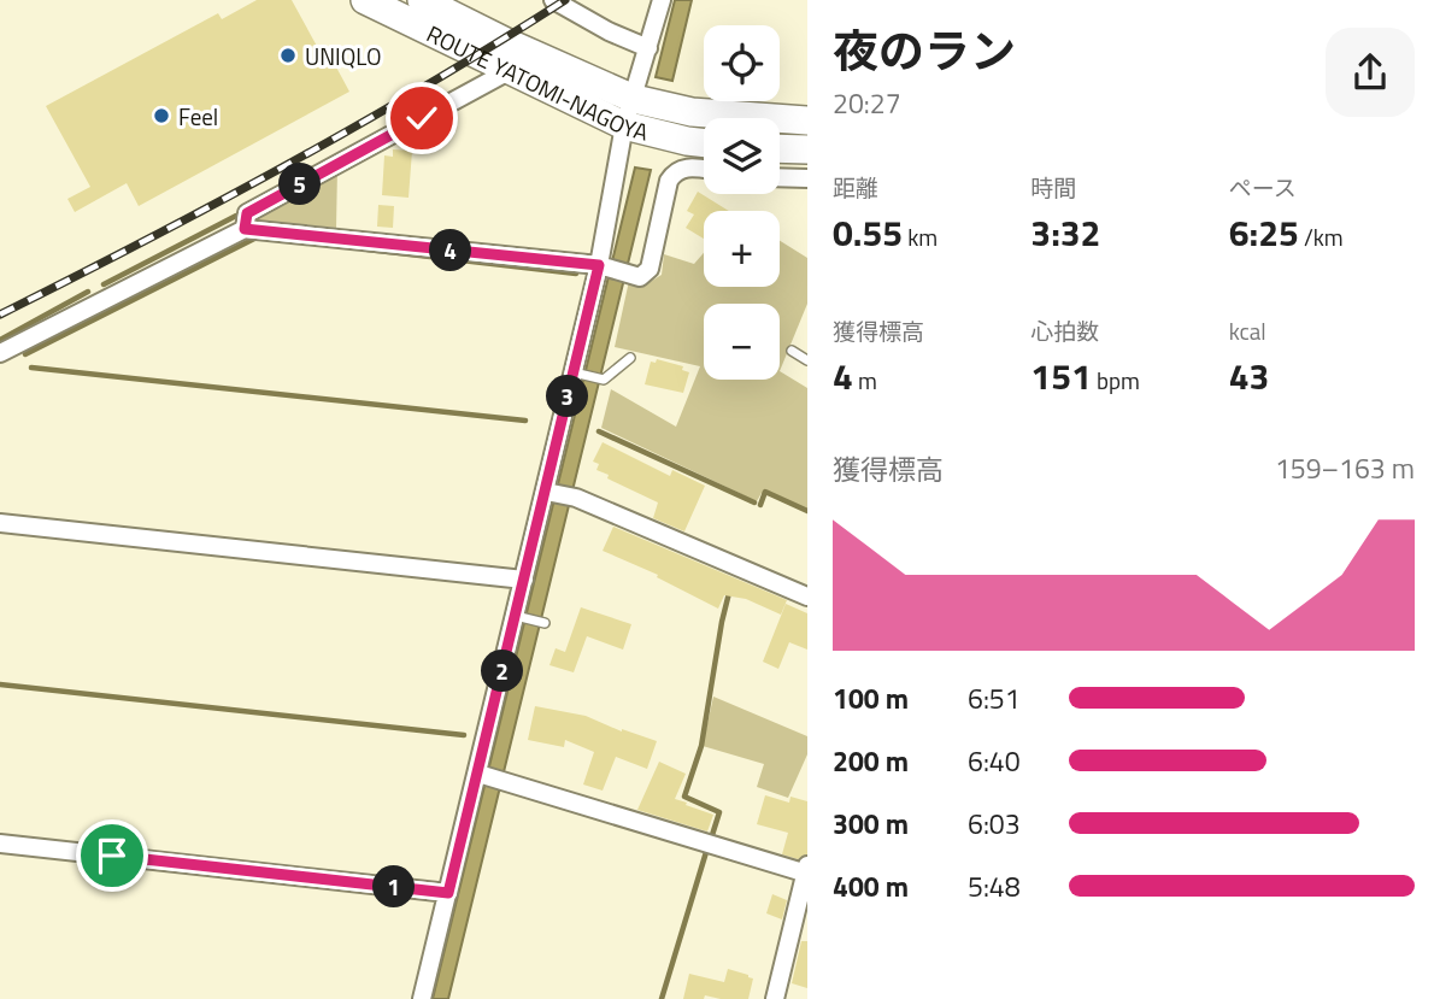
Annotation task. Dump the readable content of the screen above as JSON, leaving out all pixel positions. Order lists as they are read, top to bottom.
{
  "streets": {
    "main road": ["ROUTE YATOMI-NAGOYA"]
  },
  "places": ["UNIQLO", "Feel"],
  "page": {
    "heading": ["夜のラン", "20:27"],
    "map_buttons": ["+", "−"],
    "stats": [
      ["距離", "0.55 km"],
      ["時間", "3:32"],
      ["ペース", "6:25 /km"],
      ["獲得標高", "4 m"],
      ["心拍数", "151 bpm"],
      ["kcal", "43"]
    ],
    "pins": [
      "5",
      "4",
      "3",
      "2",
      "1"
    ],
    "chart": ["獲得標高", "159–163 m"],
    "list": [
      {
        "name": "100 m",
        "note": "6:51"
      },
      {
        "name": "200 m",
        "note": "6:40"
      },
      {
        "name": "300 m",
        "note": "6:03"
      },
      {
        "name": "400 m",
        "note": "5:48"
      }
    ]
  }
}
